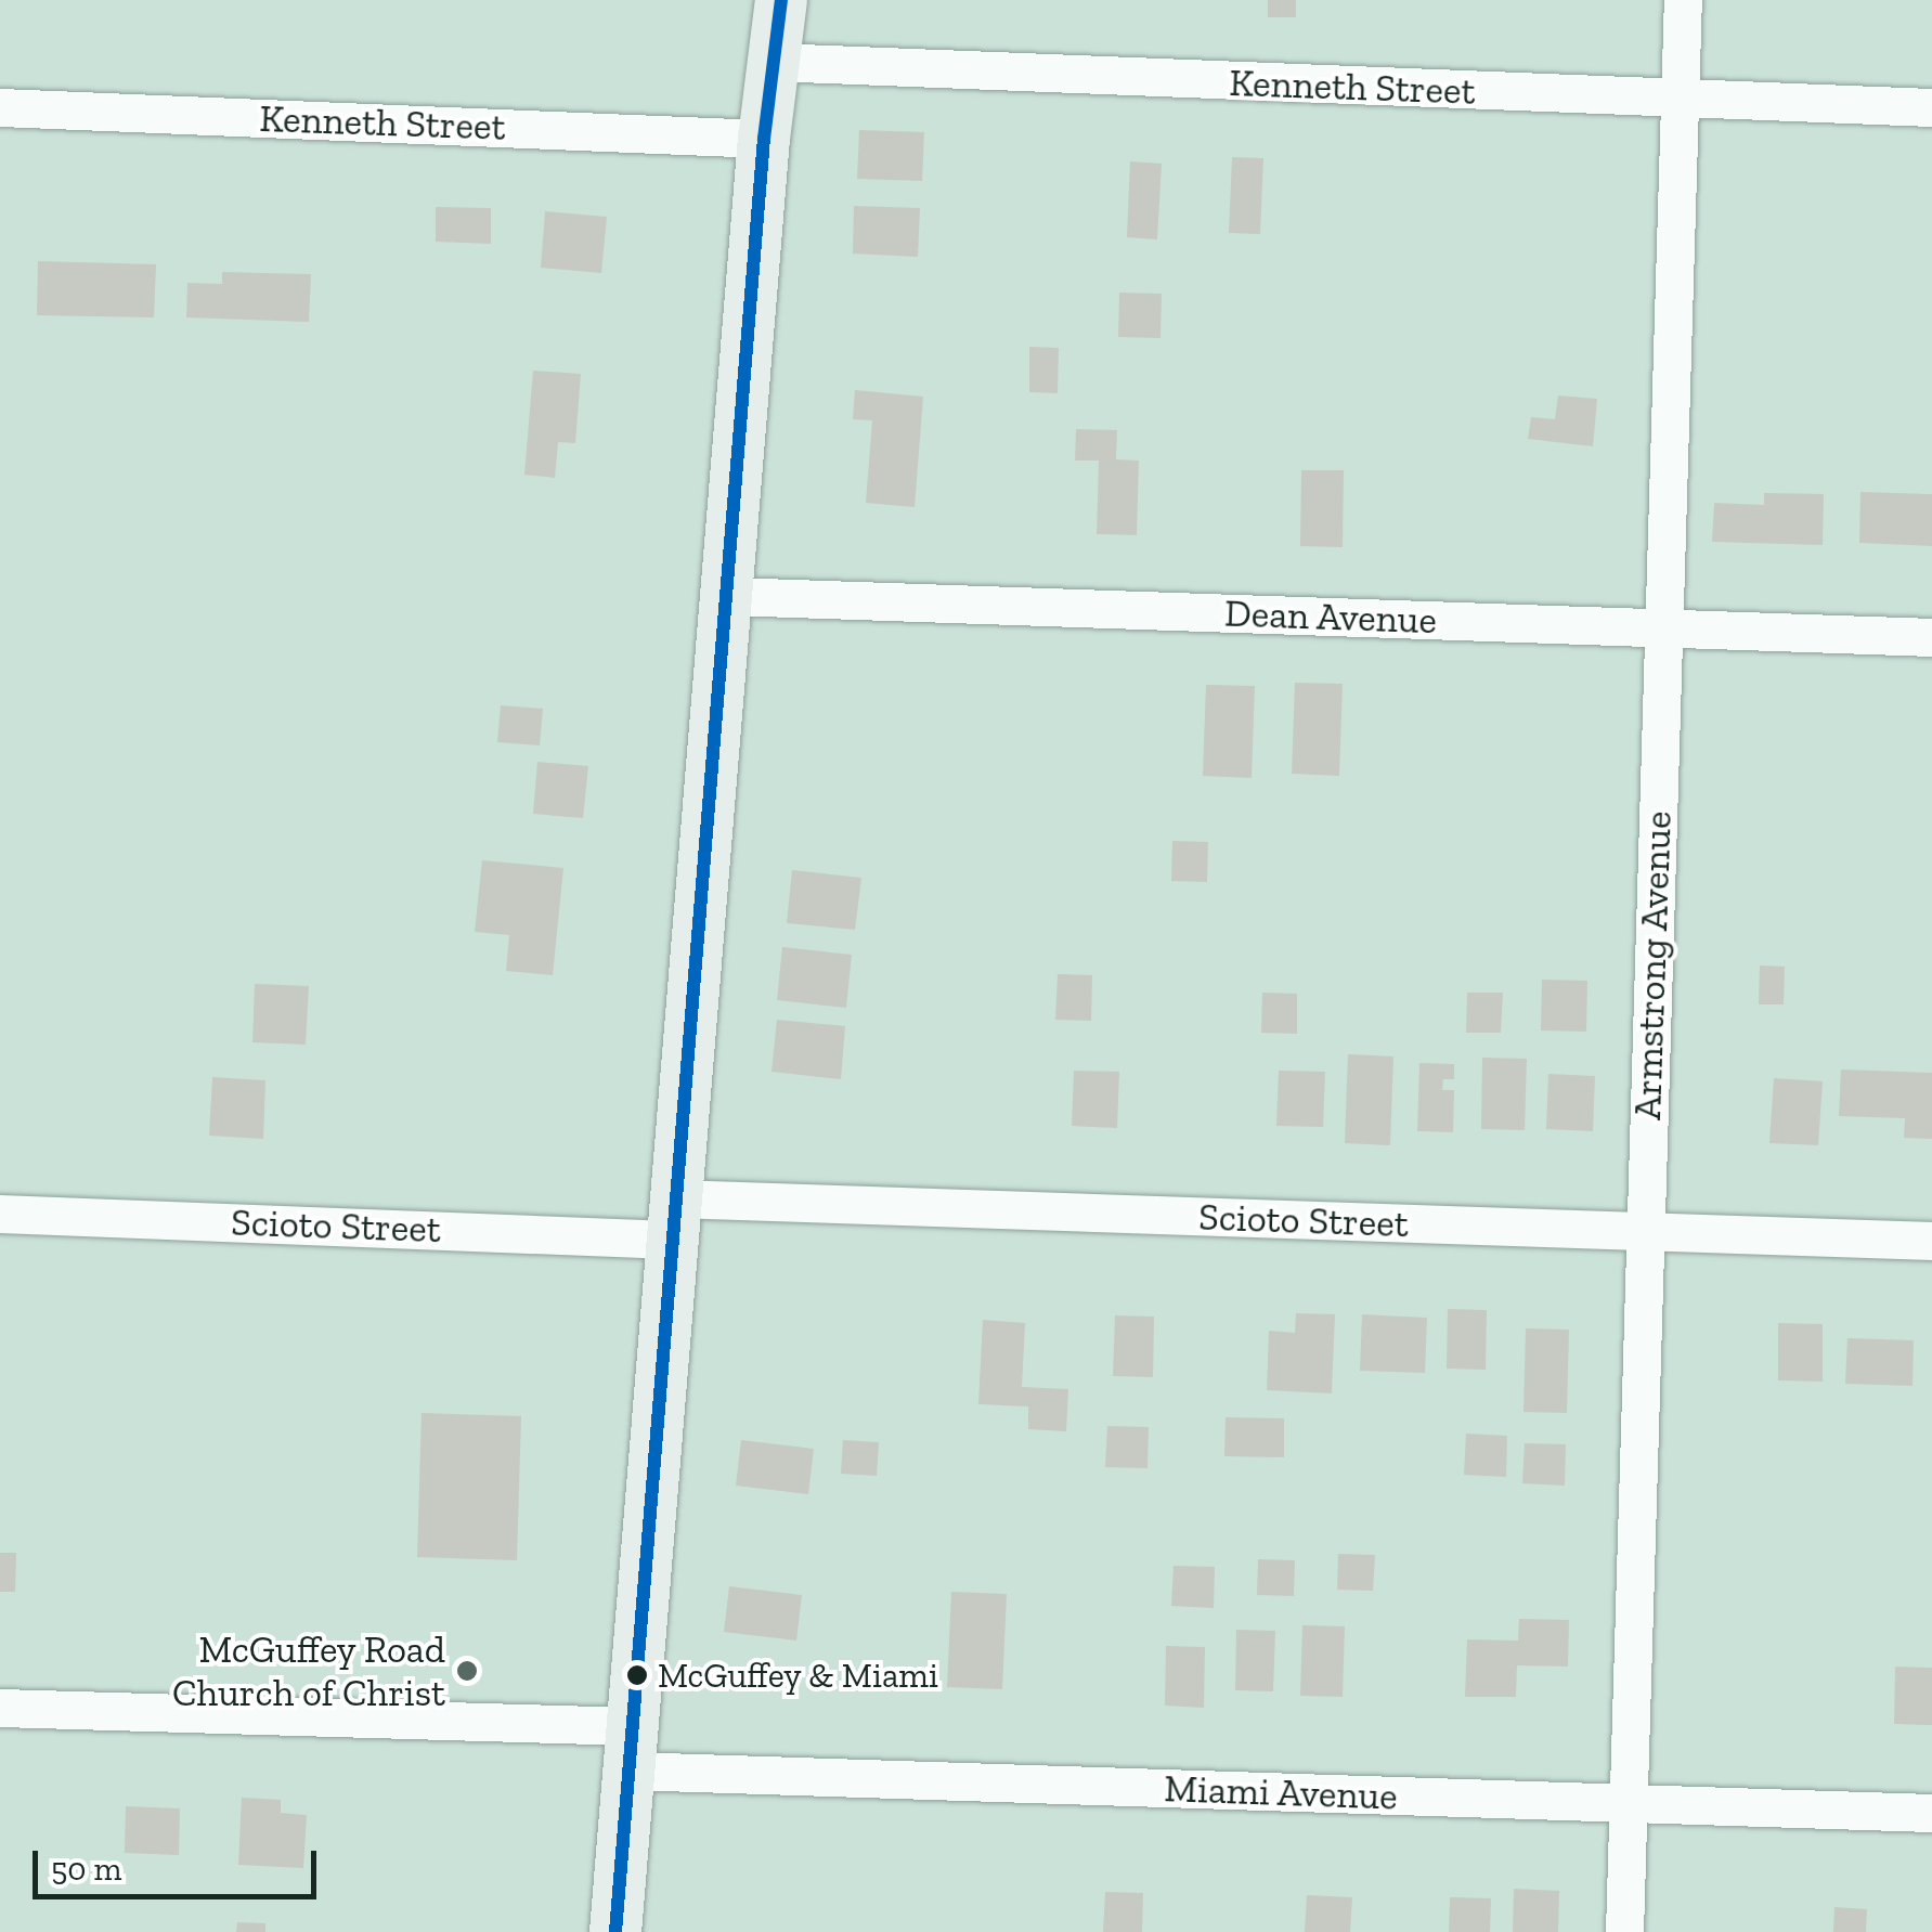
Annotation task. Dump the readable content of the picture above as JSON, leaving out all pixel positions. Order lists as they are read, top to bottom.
{
  "streets": {
    "street": [
      "Kenneth Street",
      "Dean Avenue",
      "Armstrong Avenue",
      "Scioto Street",
      "Miami Avenue"
    ]
  },
  "crossings": [
    ["Kenneth Street", "Armstrong Avenue"],
    ["Dean Avenue", "Armstrong Avenue"],
    ["Armstrong Avenue", "Scioto Street"],
    ["Armstrong Avenue", "Miami Avenue"]
  ],
  "places": ["McGuffey Road Church of Christ", "McGuffey & Miami"],
  "scale_bar": "50 m"
}
